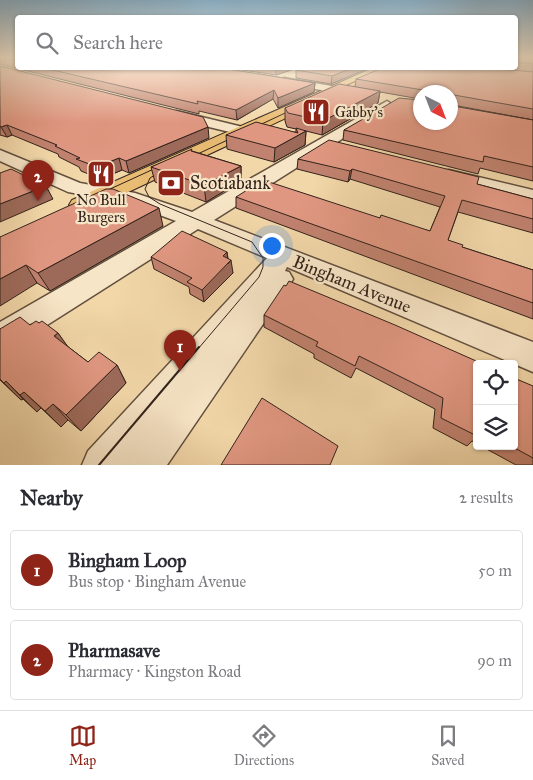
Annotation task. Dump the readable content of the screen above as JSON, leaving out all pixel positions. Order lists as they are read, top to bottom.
{
  "streets": {
    "street": ["Bingham Avenue"]
  },
  "places": {
    "restaurant": ["Gabby's", "No Bull Burgers"],
    "bank": ["Scotiabank"]
  },
  "north": "bottom right",
  "page": {
    "search": "Search here",
    "pins": ["2", "1"],
    "heading": ["Nearby", "2 results"],
    "list": [
      {
        "mark": "1",
        "name": "Bingham Loop",
        "note": "Bus stop · Bingham Avenue",
        "value": "50 m"
      },
      {
        "mark": "2",
        "name": "Pharmasave",
        "note": "Pharmacy · Kingston Road",
        "value": "90 m"
      }
    ],
    "nav": ["Map", "Directions", "Saved"]
  }
}
